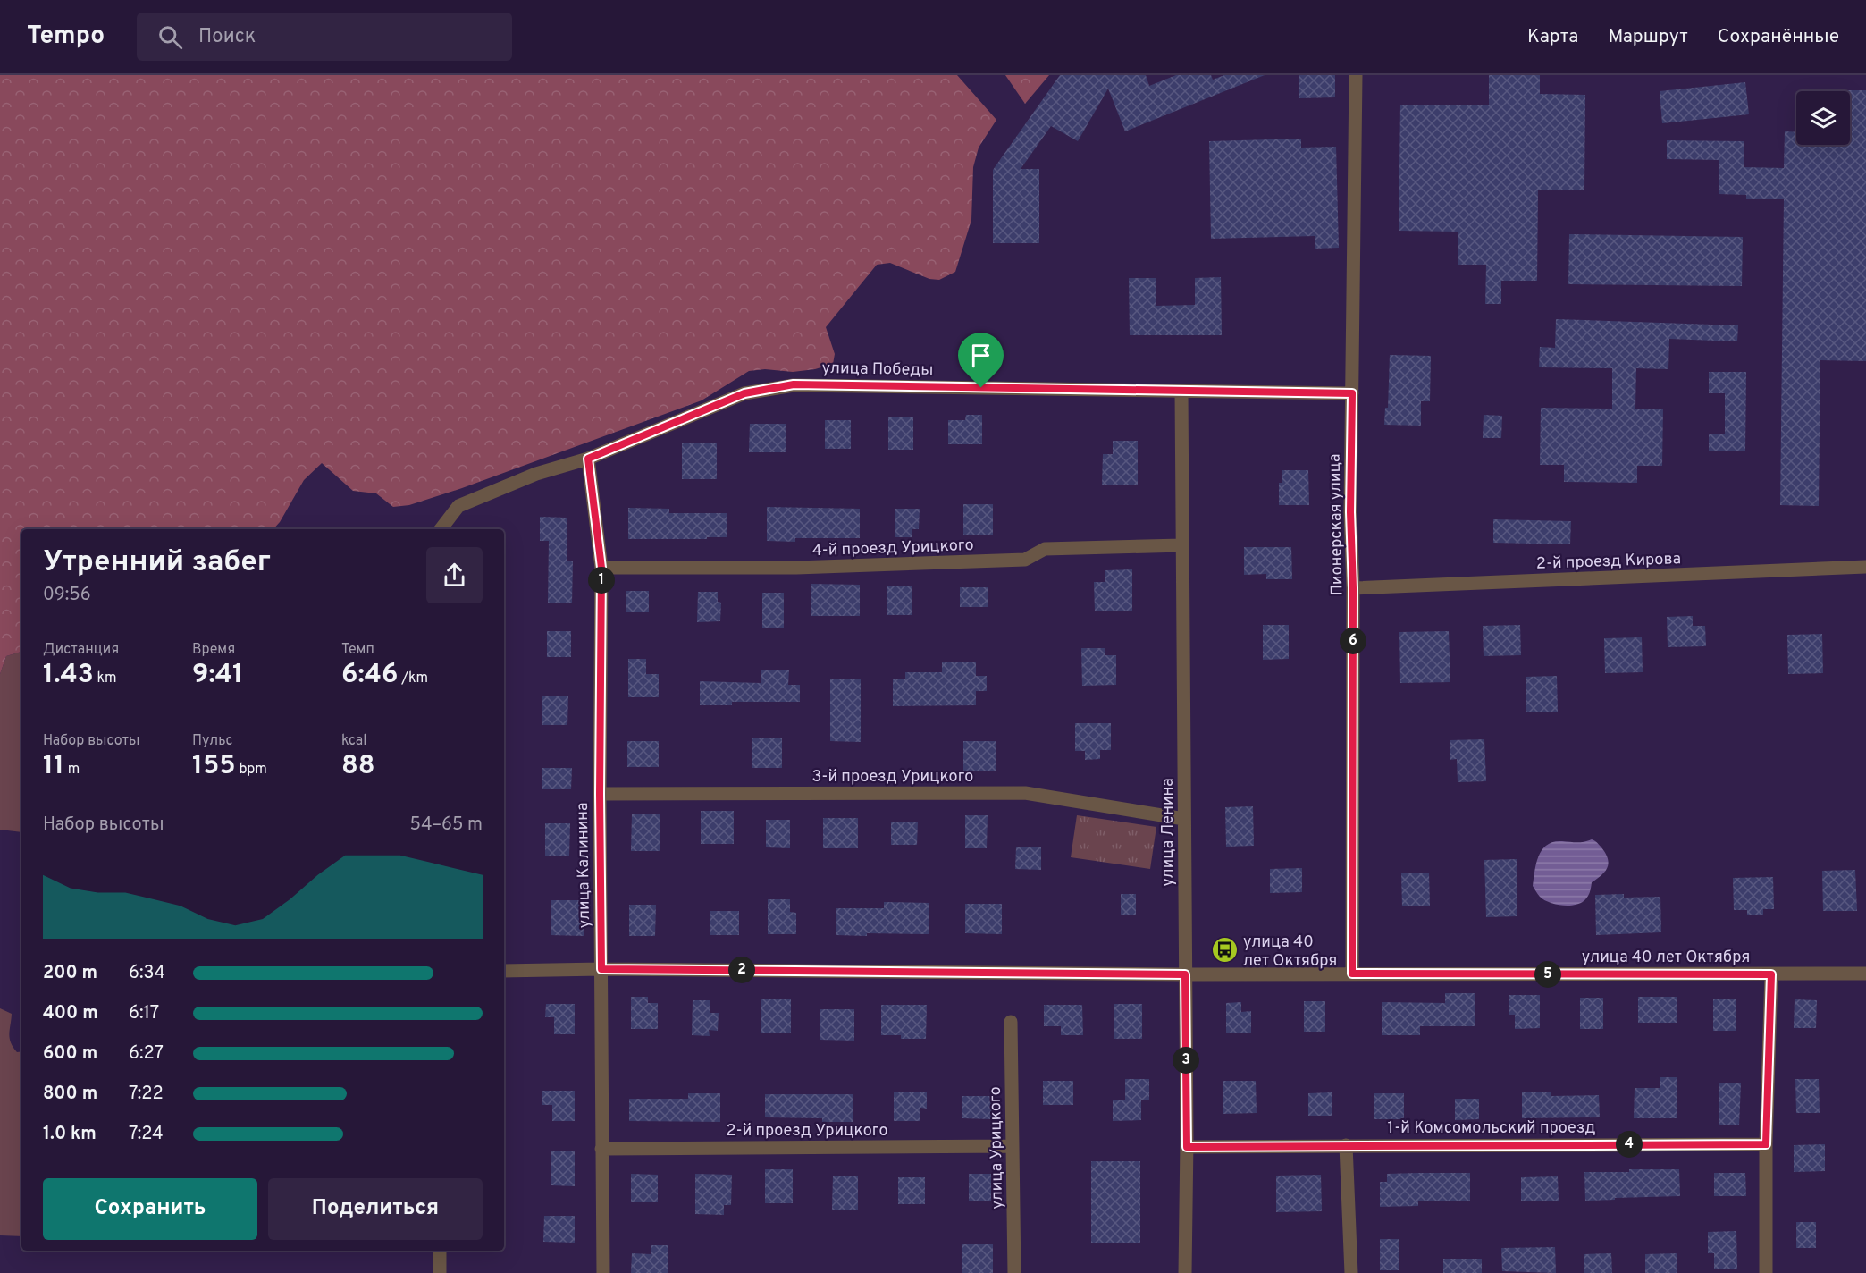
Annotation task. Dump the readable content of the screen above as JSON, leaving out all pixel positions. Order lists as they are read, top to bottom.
{
  "streets": {
    "street": [
      "улица Победы",
      "Пионерская улица",
      "4-й проезд Урицкого",
      "2-й проезд Кирова",
      "3-й проезд Урицкого",
      "улица Ленина",
      "улица Калинина",
      "улица 40 лет Октября",
      "1-й Комсомольский проезд",
      "2-й проезд Урицкого",
      "улица Урицкого"
    ]
  },
  "crossings": [
    ["улица Победы", "Пионерская улица"],
    ["улица Победы", "улица Ленина"],
    ["улица Победы", "улица Калинина"],
    ["Пионерская улица", "2-й проезд Кирова"],
    ["Пионерская улица", "улица 40 лет Октября"],
    ["4-й проезд Урицкого", "улица Ленина"],
    ["4-й проезд Урицкого", "улица Калинина"],
    ["3-й проезд Урицкого", "улица Ленина"],
    ["3-й проезд Урицкого", "улица Калинина"],
    ["улица Ленина", "улица 40 лет Октября"],
    ["улица Калинина", "улица 40 лет Октября"],
    ["улица Калинина", "2-й проезд Урицкого"],
    ["2-й проезд Урицкого", "улица Урицкого"]
  ],
  "places": {
    "bus stop": ["улица 40 лет Октября"]
  },
  "page": {
    "header": "Tempo",
    "search": "Поиск",
    "nav": ["Карта", "Маршрут", "Сохранённые"],
    "heading": ["Утренний забег", "09:56"],
    "pins": [
      "1",
      "6",
      "2",
      "5",
      "3",
      "4"
    ],
    "stats": [
      ["Дистанция", "1.43 km"],
      ["Время", "9:41"],
      ["Темп", "6:46 /km"],
      ["Набор высоты", "11 m"],
      ["Пульс", "155 bpm"],
      ["kcal", "88"]
    ],
    "chart": ["Набор высоты", "54–65 m"],
    "list": [
      {
        "name": "200 m",
        "note": "6:34"
      },
      {
        "name": "400 m",
        "note": "6:17"
      },
      {
        "name": "600 m",
        "note": "6:27"
      },
      {
        "name": "800 m",
        "note": "7:22"
      },
      {
        "name": "1.0 km",
        "note": "7:24"
      }
    ],
    "buttons": ["Сохранить", "Поделиться"]
  }
}
